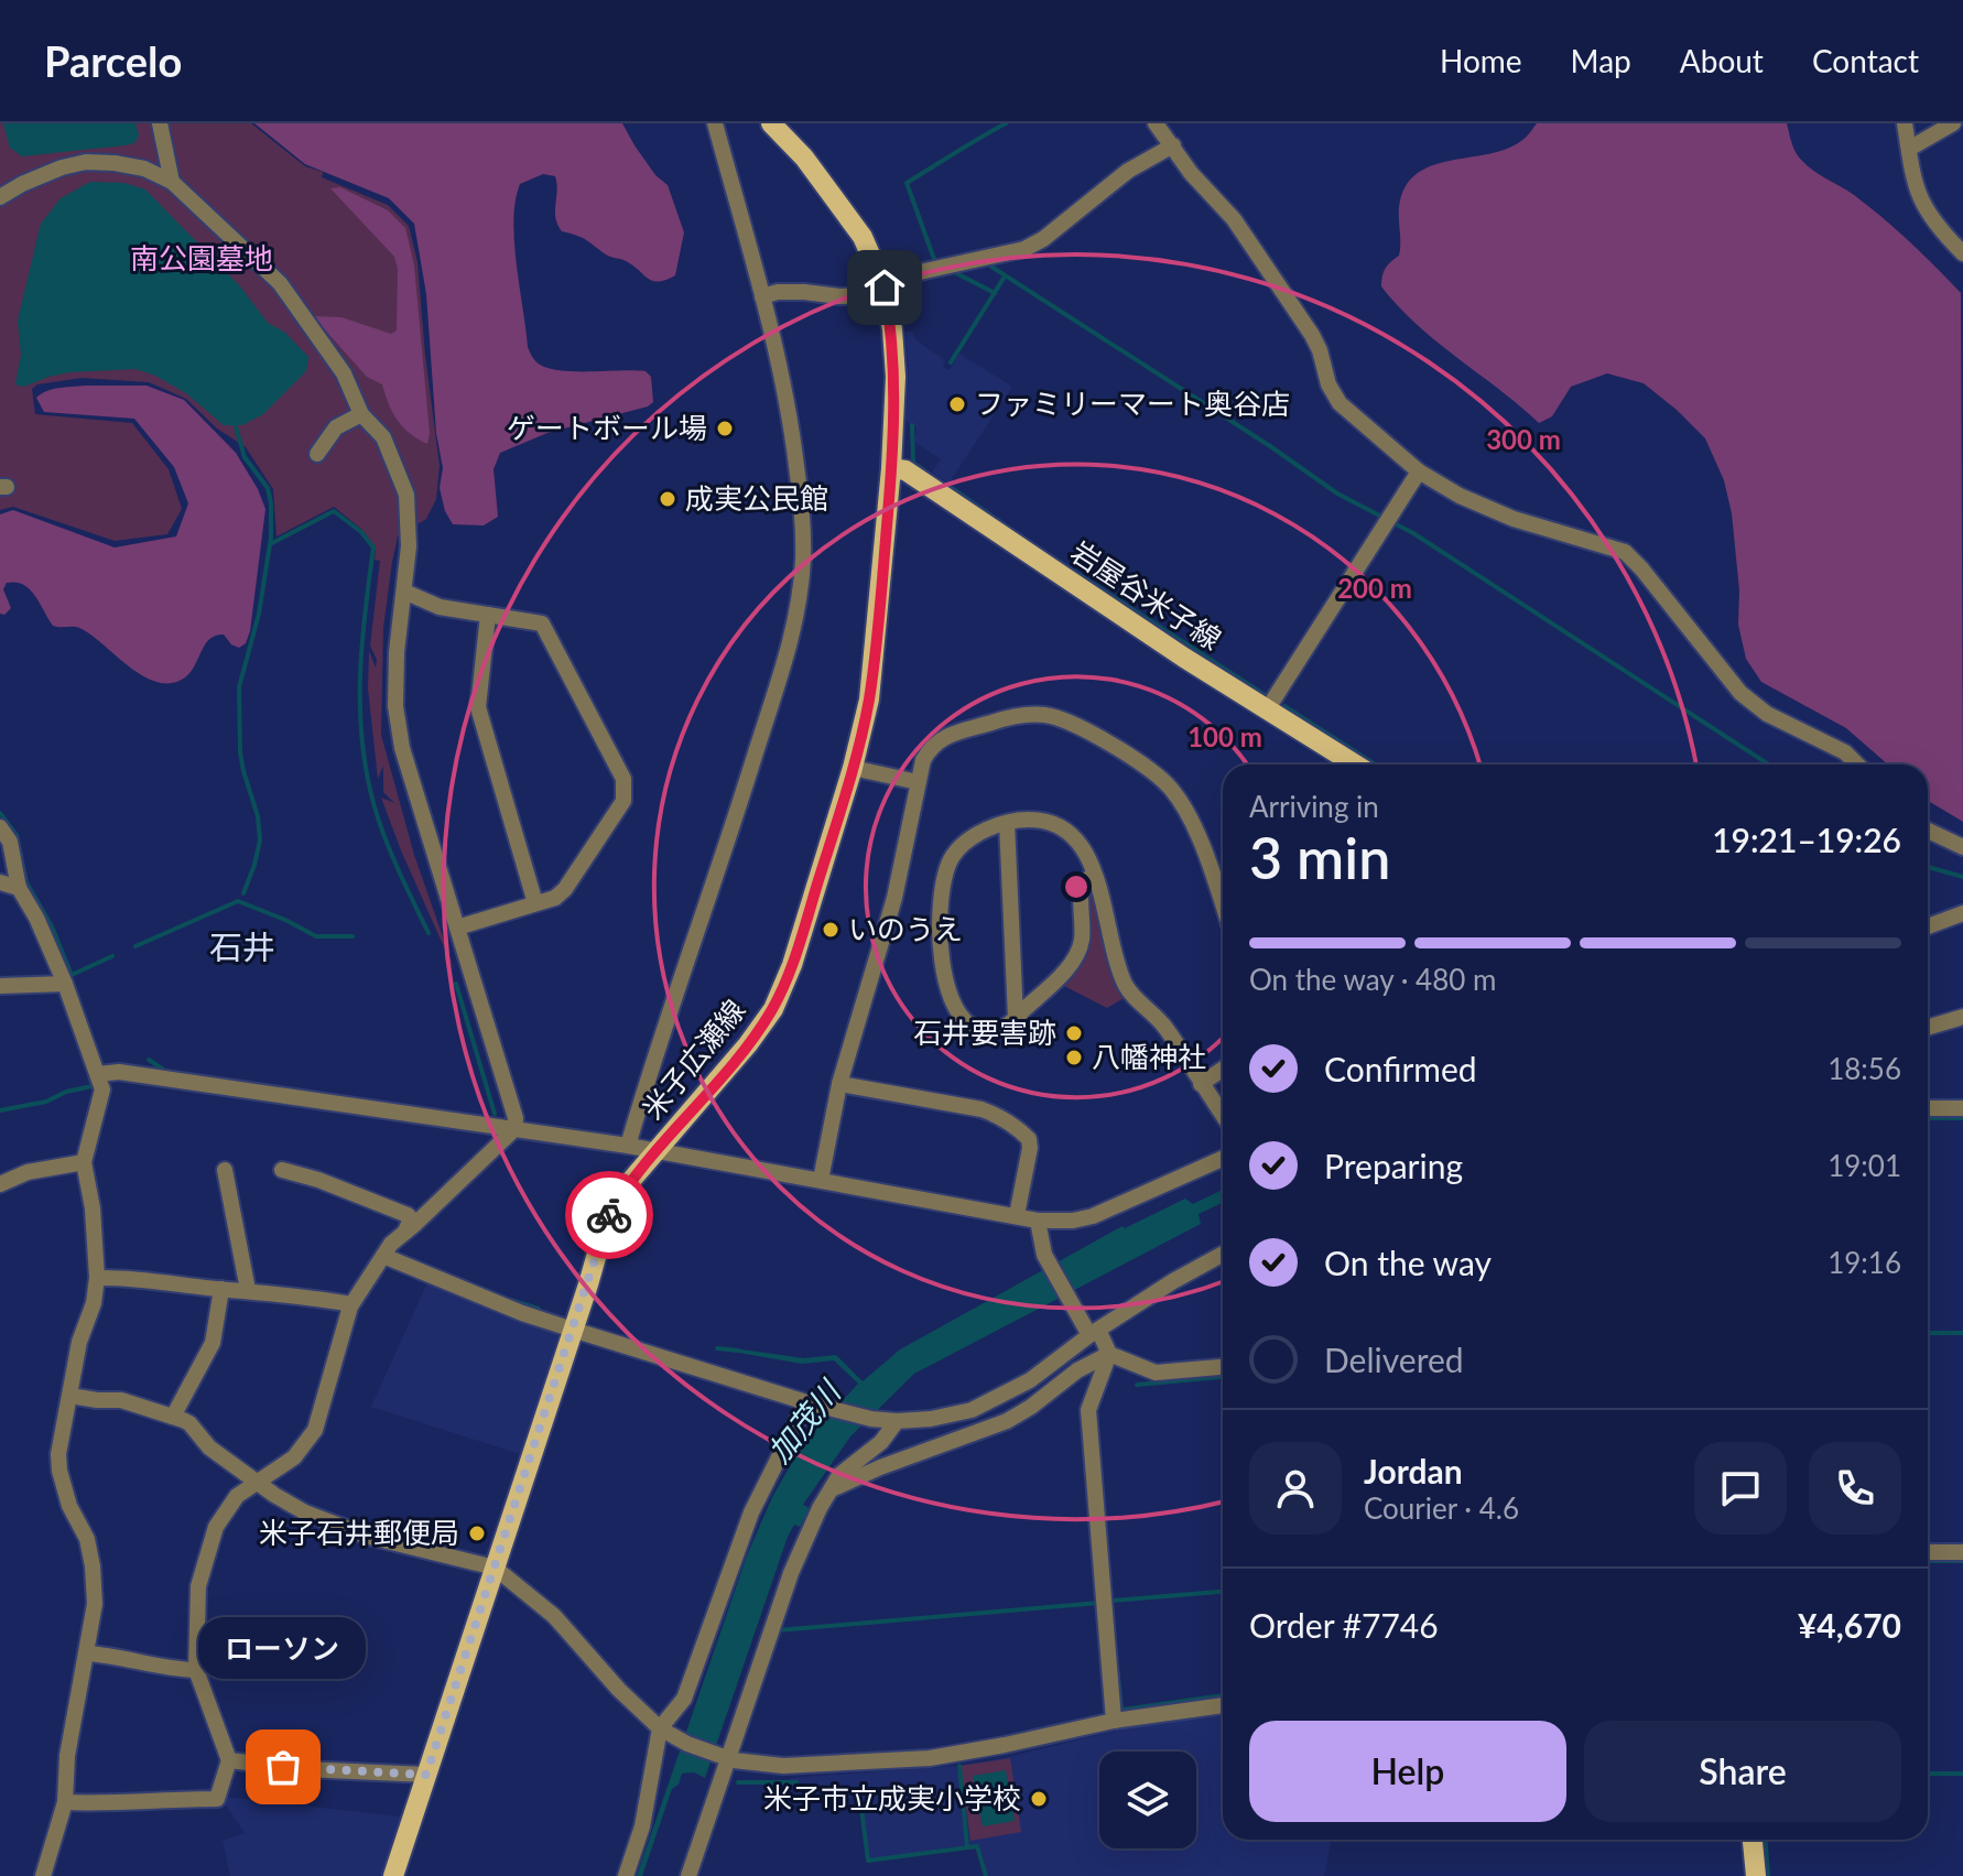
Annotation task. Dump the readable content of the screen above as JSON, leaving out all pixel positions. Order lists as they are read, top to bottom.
{
  "streets": {
    "main road": ["岩屋谷米子線", "米子広瀬線"]
  },
  "crossings": [
    ["岩屋谷米子線", "米子広瀬線"]
  ],
  "districts": ["石井"],
  "water": ["加茂川"],
  "parks": ["南公園墓地"],
  "places": [
    "ファミリーマート奥谷店",
    "ゲートボール場",
    "成実公民館",
    "いのうえ",
    "石井要害跡",
    "八幡神社",
    "米子石井郵便局",
    "ローソン",
    "米子市立成実小学校"
  ],
  "page": {
    "header": "Parcelo",
    "nav": [
      "Home",
      "Map",
      "About",
      "Contact"
    ],
    "heading": ["3 min", "Arriving in", "19:21–19:26"],
    "panel": [
      "Jordan",
      "Courier · 4.6",
      "Order #7746",
      "¥4,670"
    ],
    "bar": "On the way · 480 m",
    "list": [
      ["Confirmed", "18:56"],
      ["Preparing", "19:01"],
      ["On the way", "19:16"],
      "Delivered"
    ],
    "bubble": "ローソン",
    "buttons": ["Help", "Share"]
  },
  "rings": ["300 m", "200 m", "100 m"]
}
